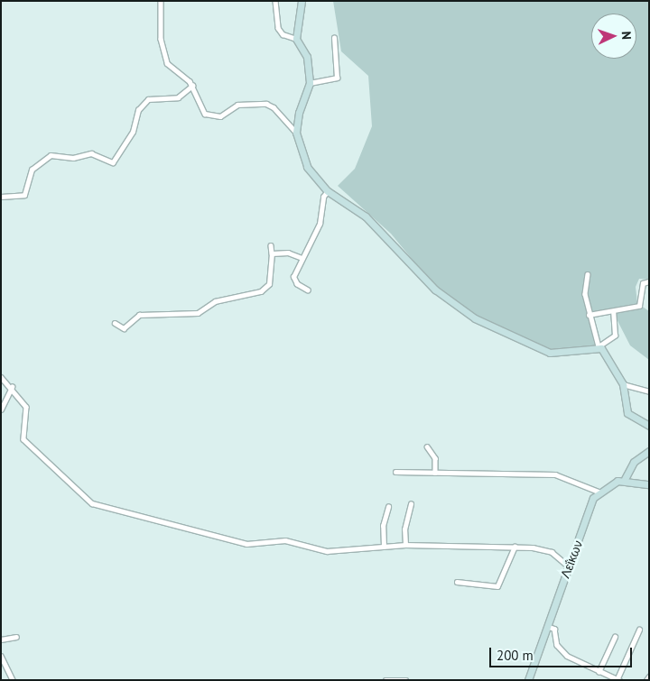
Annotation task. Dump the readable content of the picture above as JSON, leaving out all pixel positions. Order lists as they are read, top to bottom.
{
  "streets": {
    "street": ["Λεΐκων"]
  },
  "scale_bar": "200 m",
  "north": "right"
}
